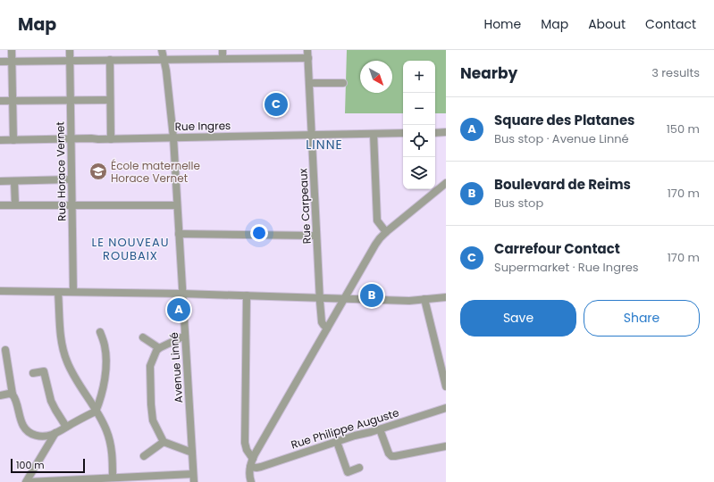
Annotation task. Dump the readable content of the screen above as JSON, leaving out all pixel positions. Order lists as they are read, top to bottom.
{
  "streets": {
    "street": [
      "Rue Ingres",
      "Rue Horace Vernet",
      "Rue Carpeaux",
      "Avenue Linné",
      "Rue Philippe Auguste"
    ]
  },
  "crossings": [
    ["Rue Ingres", "Rue Horace Vernet"],
    ["Rue Ingres", "Rue Carpeaux"],
    ["Rue Ingres", "Avenue Linné"]
  ],
  "districts": ["LINNE", "LE NOUVEAU ROUBAIX"],
  "places": {
    "school or university": ["École maternelle Horace Vernet"]
  },
  "scale_bar": "100 m",
  "north": "bottom right",
  "page": {
    "header": "Map",
    "nav": [
      "Home",
      "Map",
      "About",
      "Contact"
    ],
    "heading": ["Nearby", "3 results"],
    "map_buttons": ["+", "−"],
    "pins": ["C", "B", "A"],
    "list": [
      {
        "mark": "A",
        "name": "Square des Platanes",
        "note": "Bus stop · Avenue Linné",
        "value": "150 m"
      },
      {
        "mark": "B",
        "name": "Boulevard de Reims",
        "note": "Bus stop",
        "value": "170 m"
      },
      {
        "mark": "C",
        "name": "Carrefour Contact",
        "note": "Supermarket · Rue Ingres",
        "value": "170 m"
      }
    ],
    "buttons": ["Save", "Share"],
    "scale": "100 m"
  }
}
